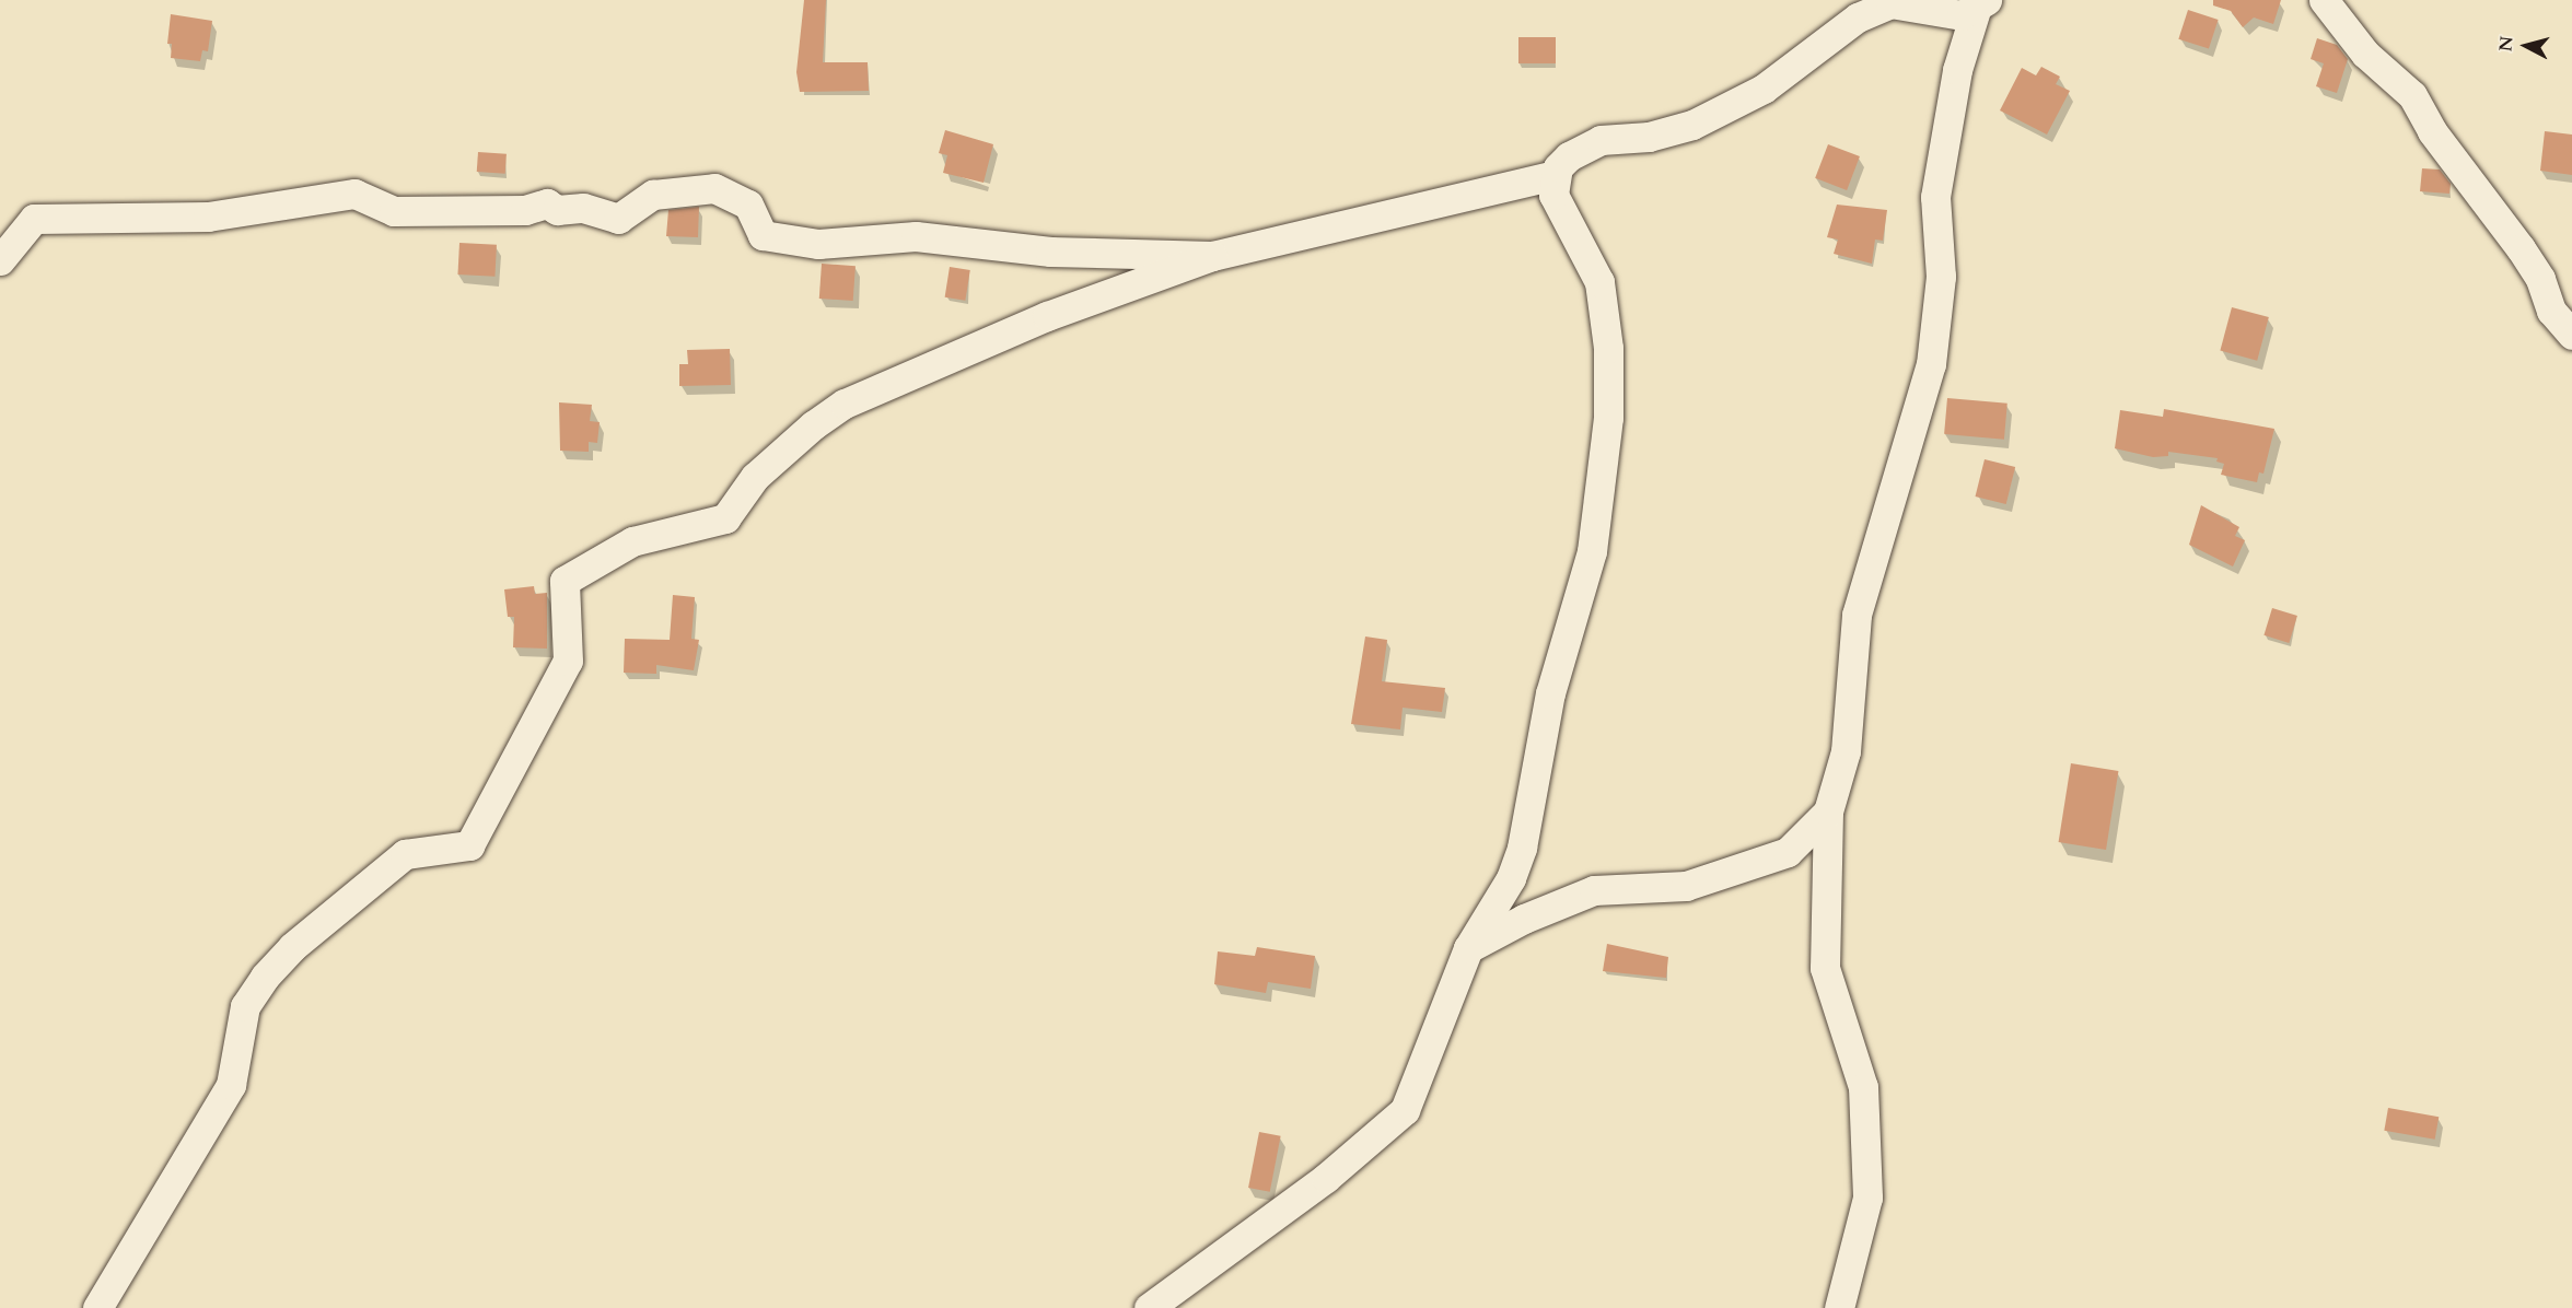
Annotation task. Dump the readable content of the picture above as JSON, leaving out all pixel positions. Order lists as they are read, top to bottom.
{
  "north": "left"
}
